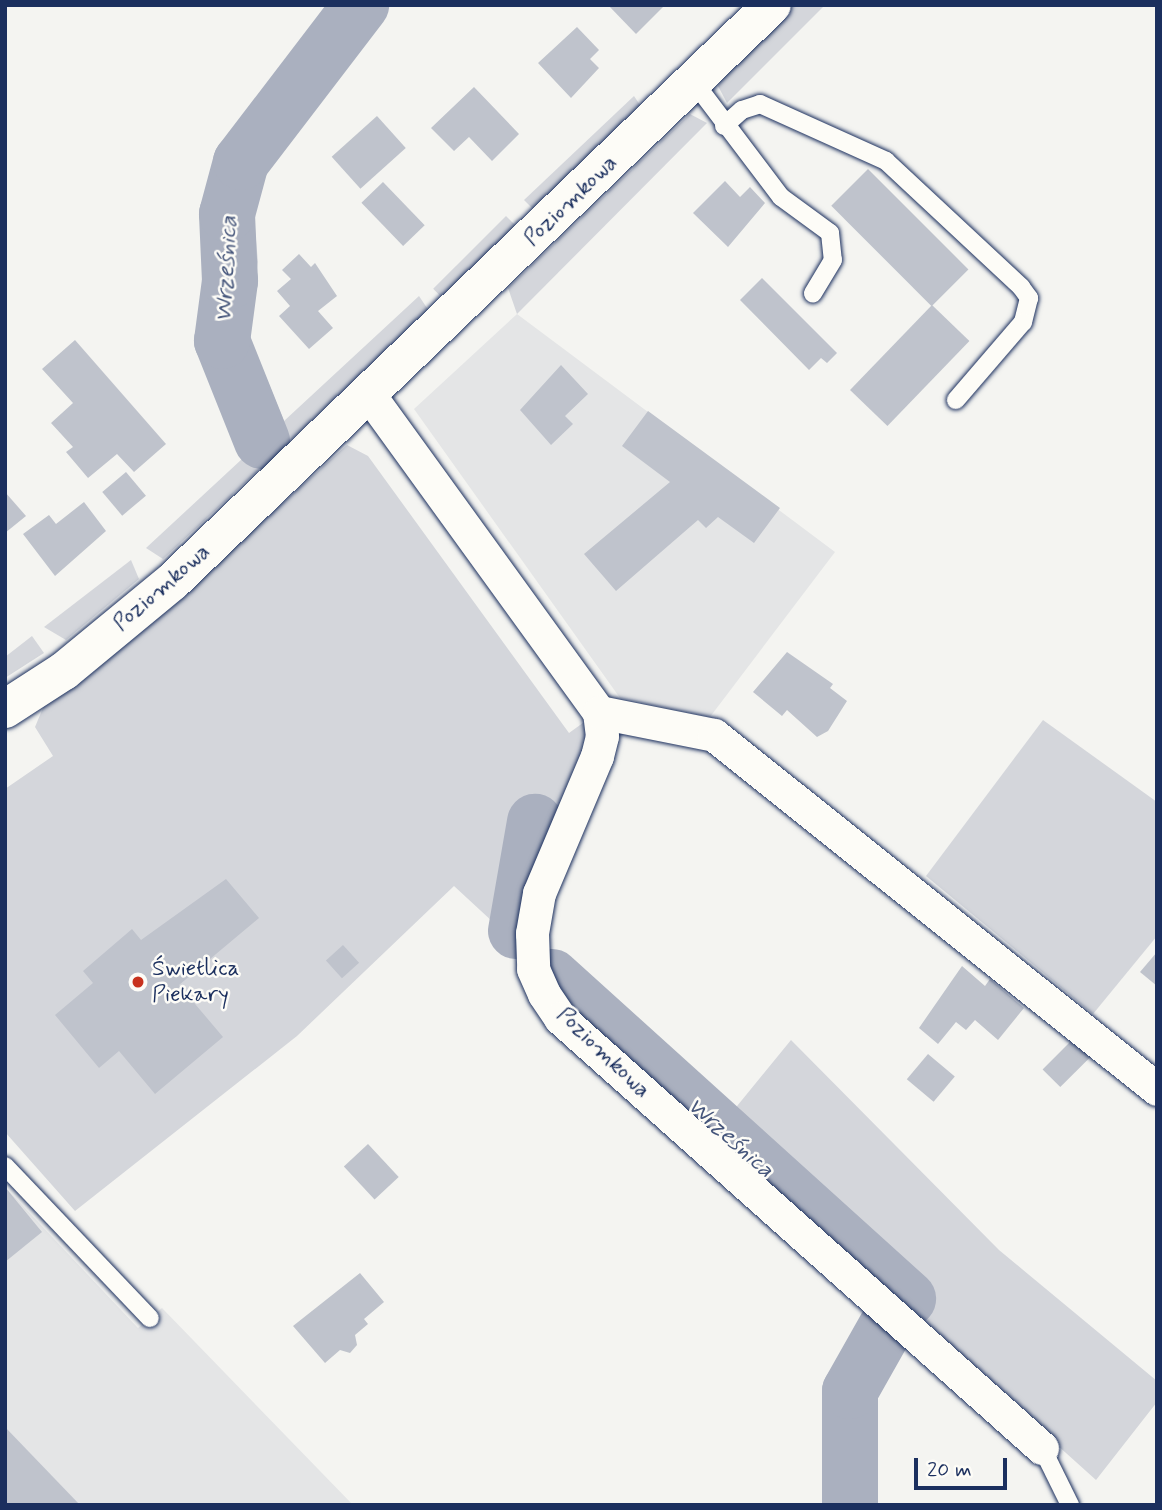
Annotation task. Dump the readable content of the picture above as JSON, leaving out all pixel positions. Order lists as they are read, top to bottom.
{
  "streets": {
    "street": ["Poziomkowa"]
  },
  "water": ["Wrześnica"],
  "places": ["Świetlica Piekary"],
  "scale_bar": "20 m"
}
